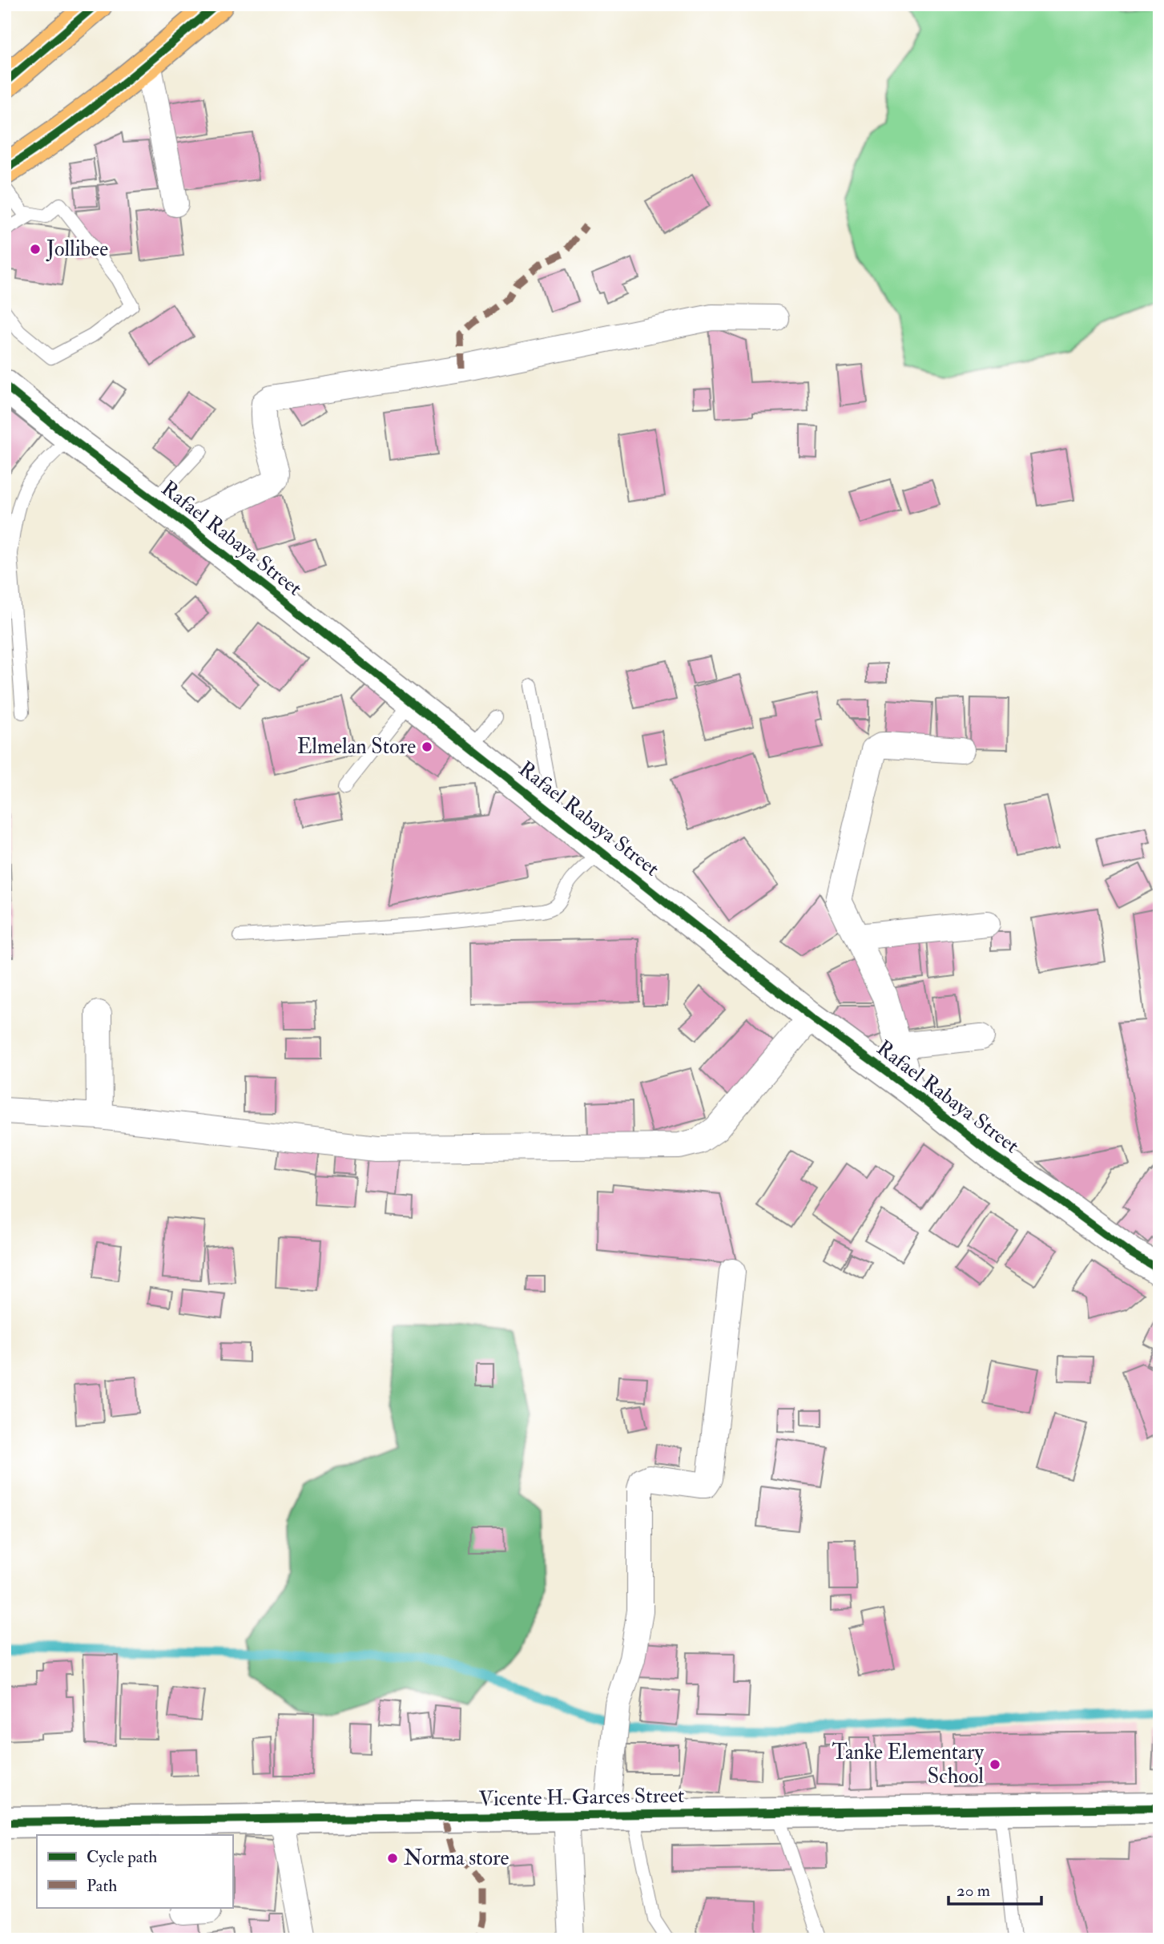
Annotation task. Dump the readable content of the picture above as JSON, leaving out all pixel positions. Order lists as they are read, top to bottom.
{
  "streets": {
    "street": ["Rafael Rabaya Street", "Vicente H. Garces Street"]
  },
  "places": [
    "Jollibee",
    "Elmelan Store",
    "Tanke Elementary School",
    "Norma store"
  ],
  "legend": ["Cycle path", "Path"],
  "scale_bar": "20 m"
}
